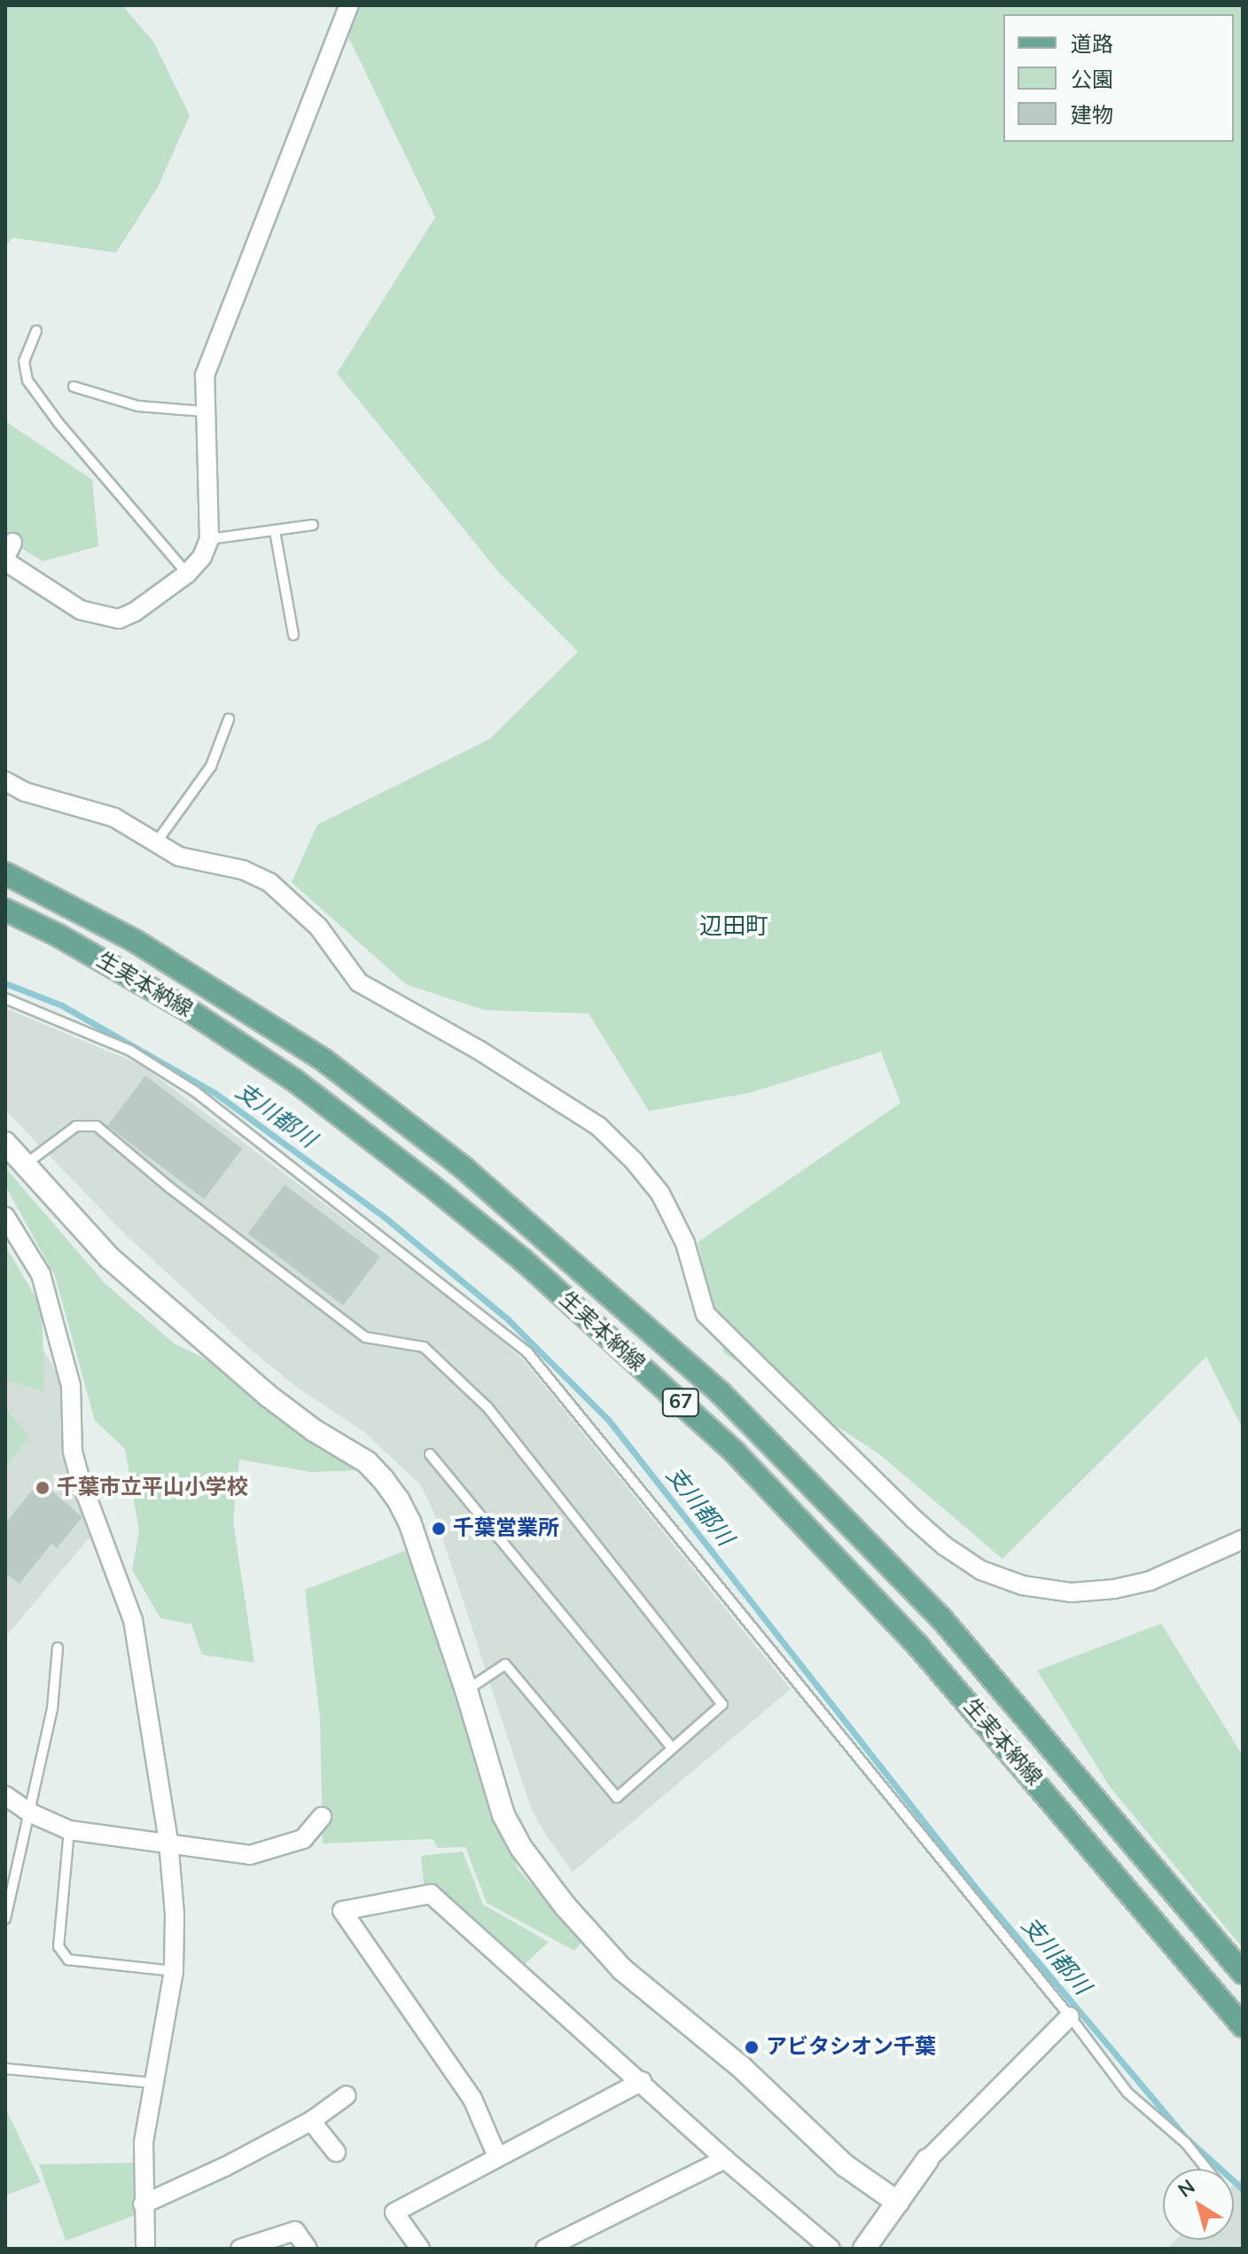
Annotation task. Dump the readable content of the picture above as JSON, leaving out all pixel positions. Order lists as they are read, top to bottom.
{
  "streets": {
    "main road": ["生実本納線", "67"]
  },
  "districts": ["辺田町"],
  "water": ["支川都川"],
  "places": ["千葉市立平山小学校", "千葉営業所", "アビタシオン千葉"],
  "legend": ["道路", "公園", "建物"],
  "north": "top left"
}
